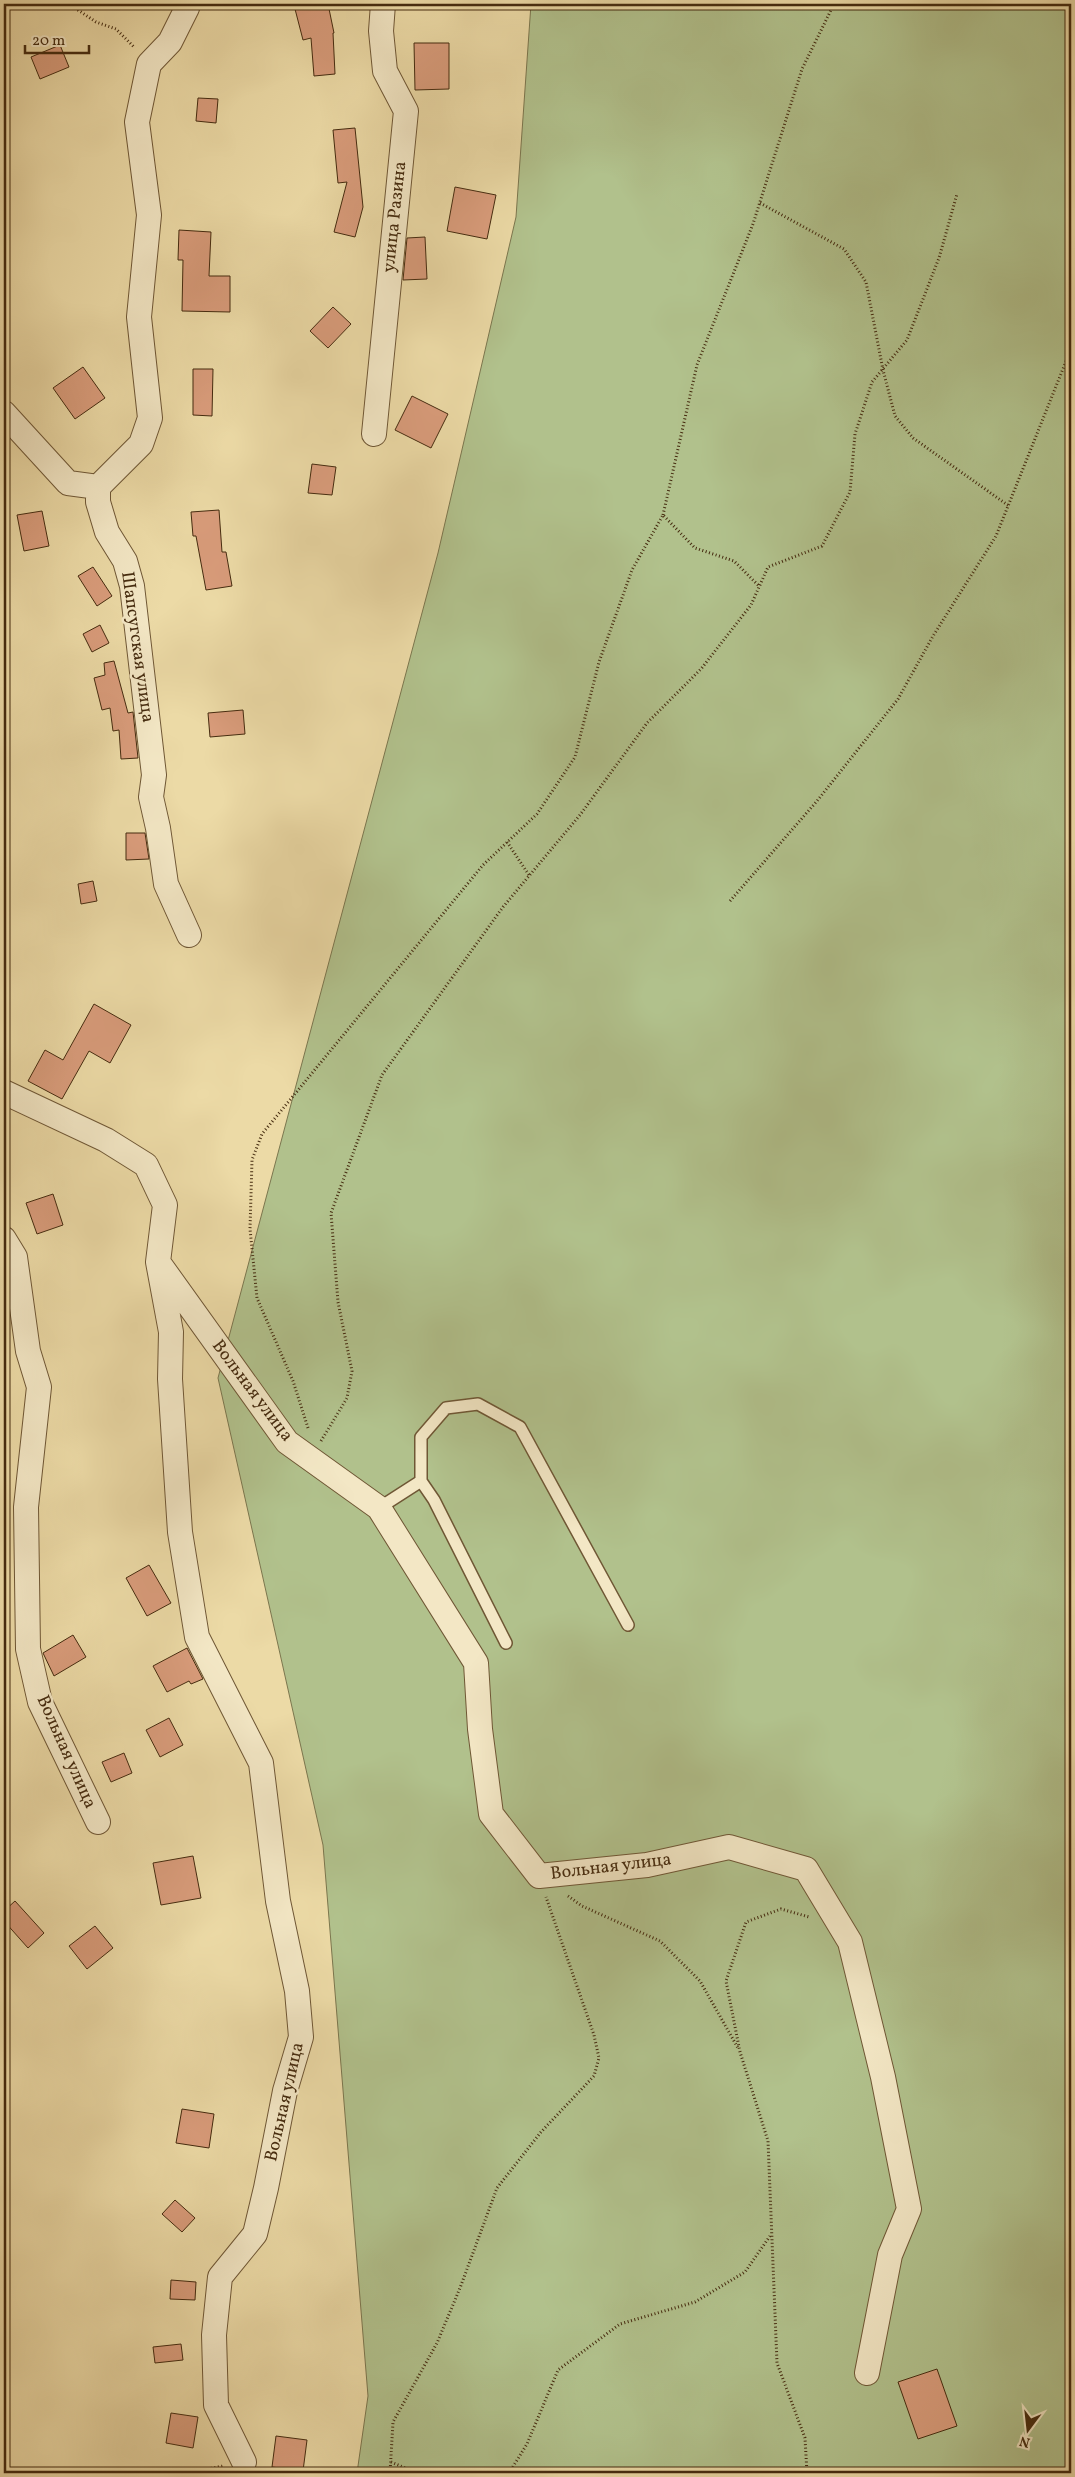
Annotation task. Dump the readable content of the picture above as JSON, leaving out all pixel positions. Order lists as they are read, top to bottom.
{
  "streets": {
    "street": ["улица Разина", "Шапсугская улица", "Вольная улица"]
  },
  "scale_bar": "20 m",
  "north": "bottom"
}
